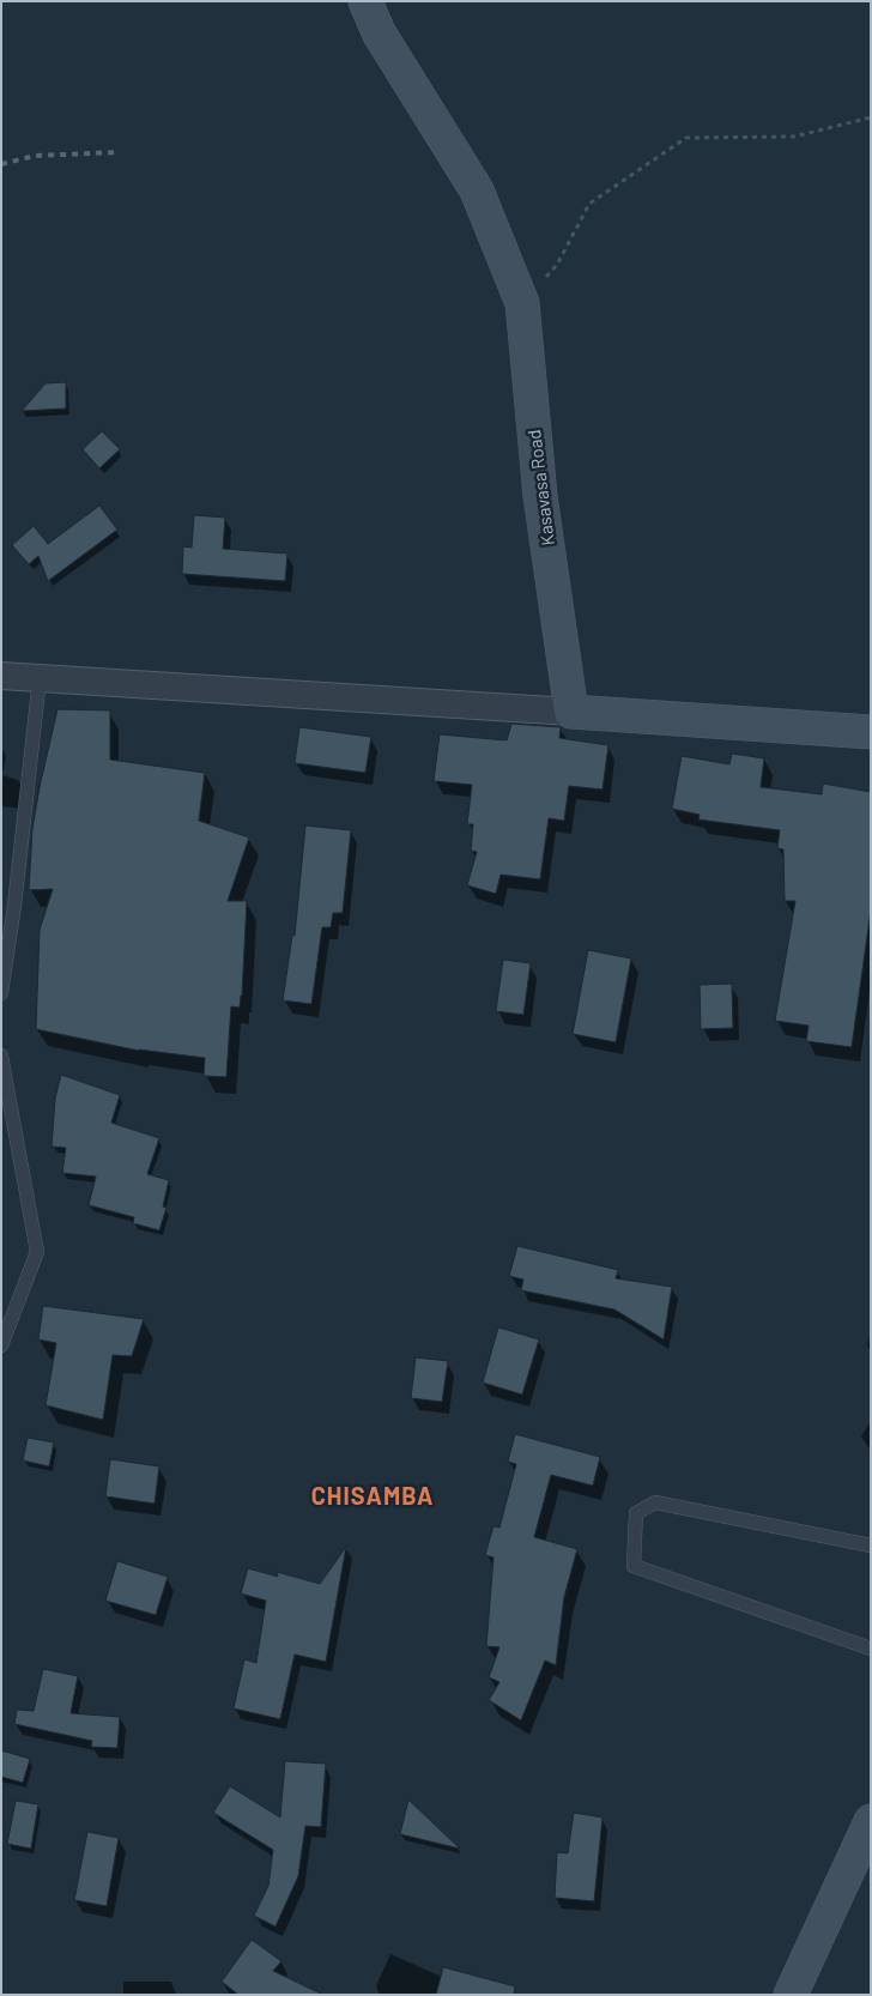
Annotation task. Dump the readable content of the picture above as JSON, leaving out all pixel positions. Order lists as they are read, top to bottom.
{
  "streets": {
    "street": ["Kasavasa Road"]
  },
  "districts": ["CHISAMBA"]
}
